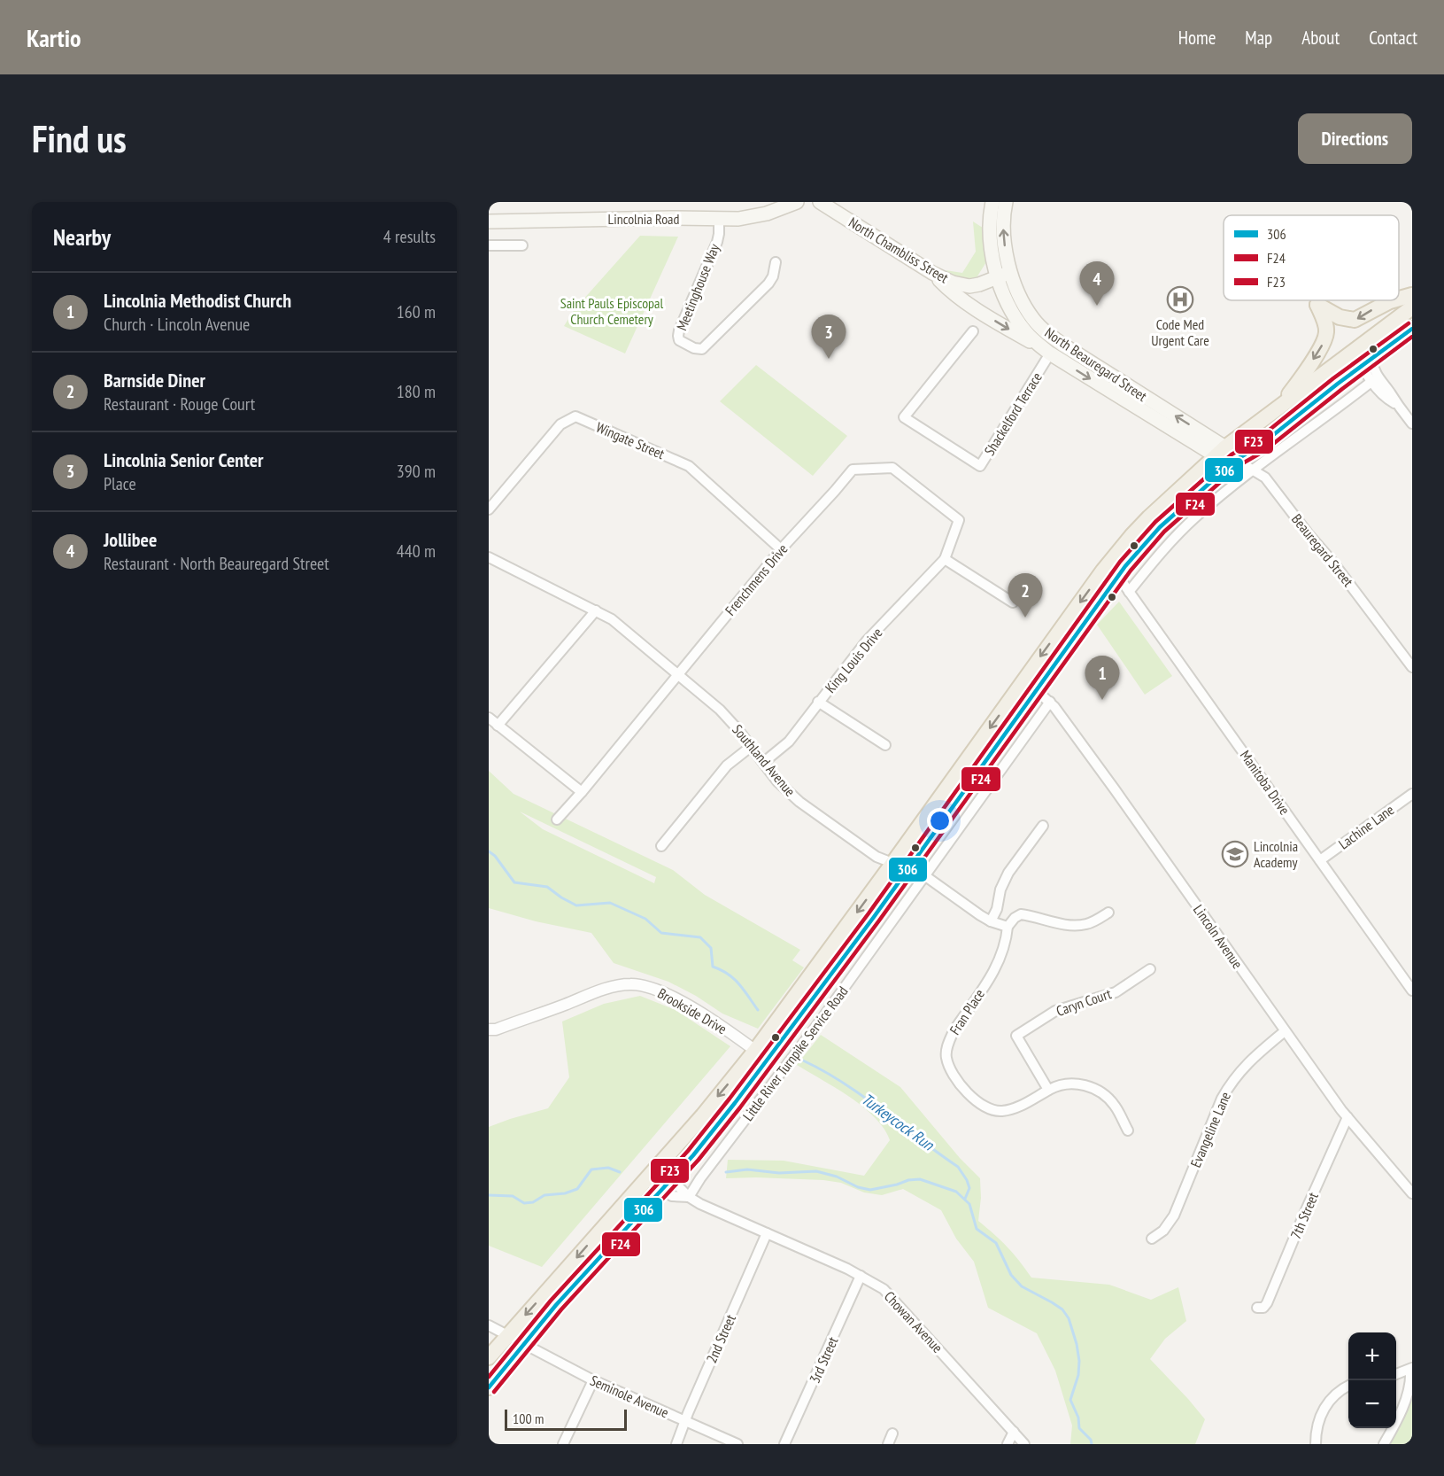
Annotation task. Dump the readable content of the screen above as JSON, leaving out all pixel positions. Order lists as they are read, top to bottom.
{
  "streets": {
    "main road": [
      "Lincolnia Road",
      "North Chambliss Street",
      "North Beauregard Street",
      "Beauregard Street"
    ],
    "street": [
      "Meetinghouse Way",
      "Shackelford Terrace",
      "Wingate Street",
      "Frenchmens Drive",
      "King Louis Drive",
      "Southland Avenue",
      "Manitoba Drive",
      "Lachine Lane",
      "Lincoln Avenue",
      "Caryn Court",
      "Brookside Drive",
      "Fran Place",
      "Little River Turnpike Service Road",
      "Evangeline Lane",
      "7th Street",
      "Chowan Avenue",
      "2nd Street",
      "3rd Street",
      "Seminole Avenue"
    ]
  },
  "crossings": [
    ["Lincolnia Road", "Meetinghouse Way"],
    ["North Chambliss Street", "North Beauregard Street"],
    ["North Beauregard Street", "Shackelford Terrace"],
    ["North Beauregard Street", "Beauregard Street"],
    ["Wingate Street", "Frenchmens Drive"],
    ["Frenchmens Drive", "King Louis Drive"],
    ["Frenchmens Drive", "Southland Avenue"],
    ["King Louis Drive", "Southland Avenue"],
    ["Southland Avenue", "Fran Place"],
    ["Southland Avenue", "Little River Turnpike Service Road"],
    ["Manitoba Drive", "Lachine Lane"],
    ["Lincoln Avenue", "Little River Turnpike Service Road"],
    ["Lincoln Avenue", "Evangeline Lane"],
    ["Lincoln Avenue", "7th Street"],
    ["Caryn Court", "Fran Place"],
    ["Little River Turnpike Service Road", "Chowan Avenue"],
    ["Chowan Avenue", "2nd Street"],
    ["Chowan Avenue", "3rd Street"],
    ["2nd Street", "Seminole Avenue"]
  ],
  "water": ["Turkeycock Run"],
  "parks": ["Saint Pauls Episcopal Church Cemetery"],
  "places": {
    "hospital": ["Code Med Urgent Care"],
    "school or university": ["Lincolnia Academy"]
  },
  "lines": ["transit line F23", "transit line 306", "transit line F24"],
  "legend": ["306", "F24", "F23"],
  "scale_bar": "100 m",
  "page": {
    "header": "Kartio",
    "nav": [
      "Home",
      "Map",
      "About",
      "Contact"
    ],
    "buttons": "Directions",
    "title": "Find us",
    "heading": ["Nearby", "4 results"],
    "pins": [
      "4",
      "3",
      "2",
      "1"
    ],
    "list": [
      {
        "mark": "1",
        "name": "Lincolnia Methodist Church",
        "note": "Church · Lincoln Avenue",
        "value": "160 m"
      },
      {
        "mark": "2",
        "name": "Barnside Diner",
        "note": "Restaurant · Rouge Court",
        "value": "180 m"
      },
      {
        "mark": "3",
        "name": "Lincolnia Senior Center",
        "note": "Place",
        "value": "390 m"
      },
      {
        "mark": "4",
        "name": "Jollibee",
        "note": "Restaurant · North Beauregard Street",
        "value": "440 m"
      }
    ],
    "map_buttons": ["+", "−"],
    "scale": "100 m"
  }
}
